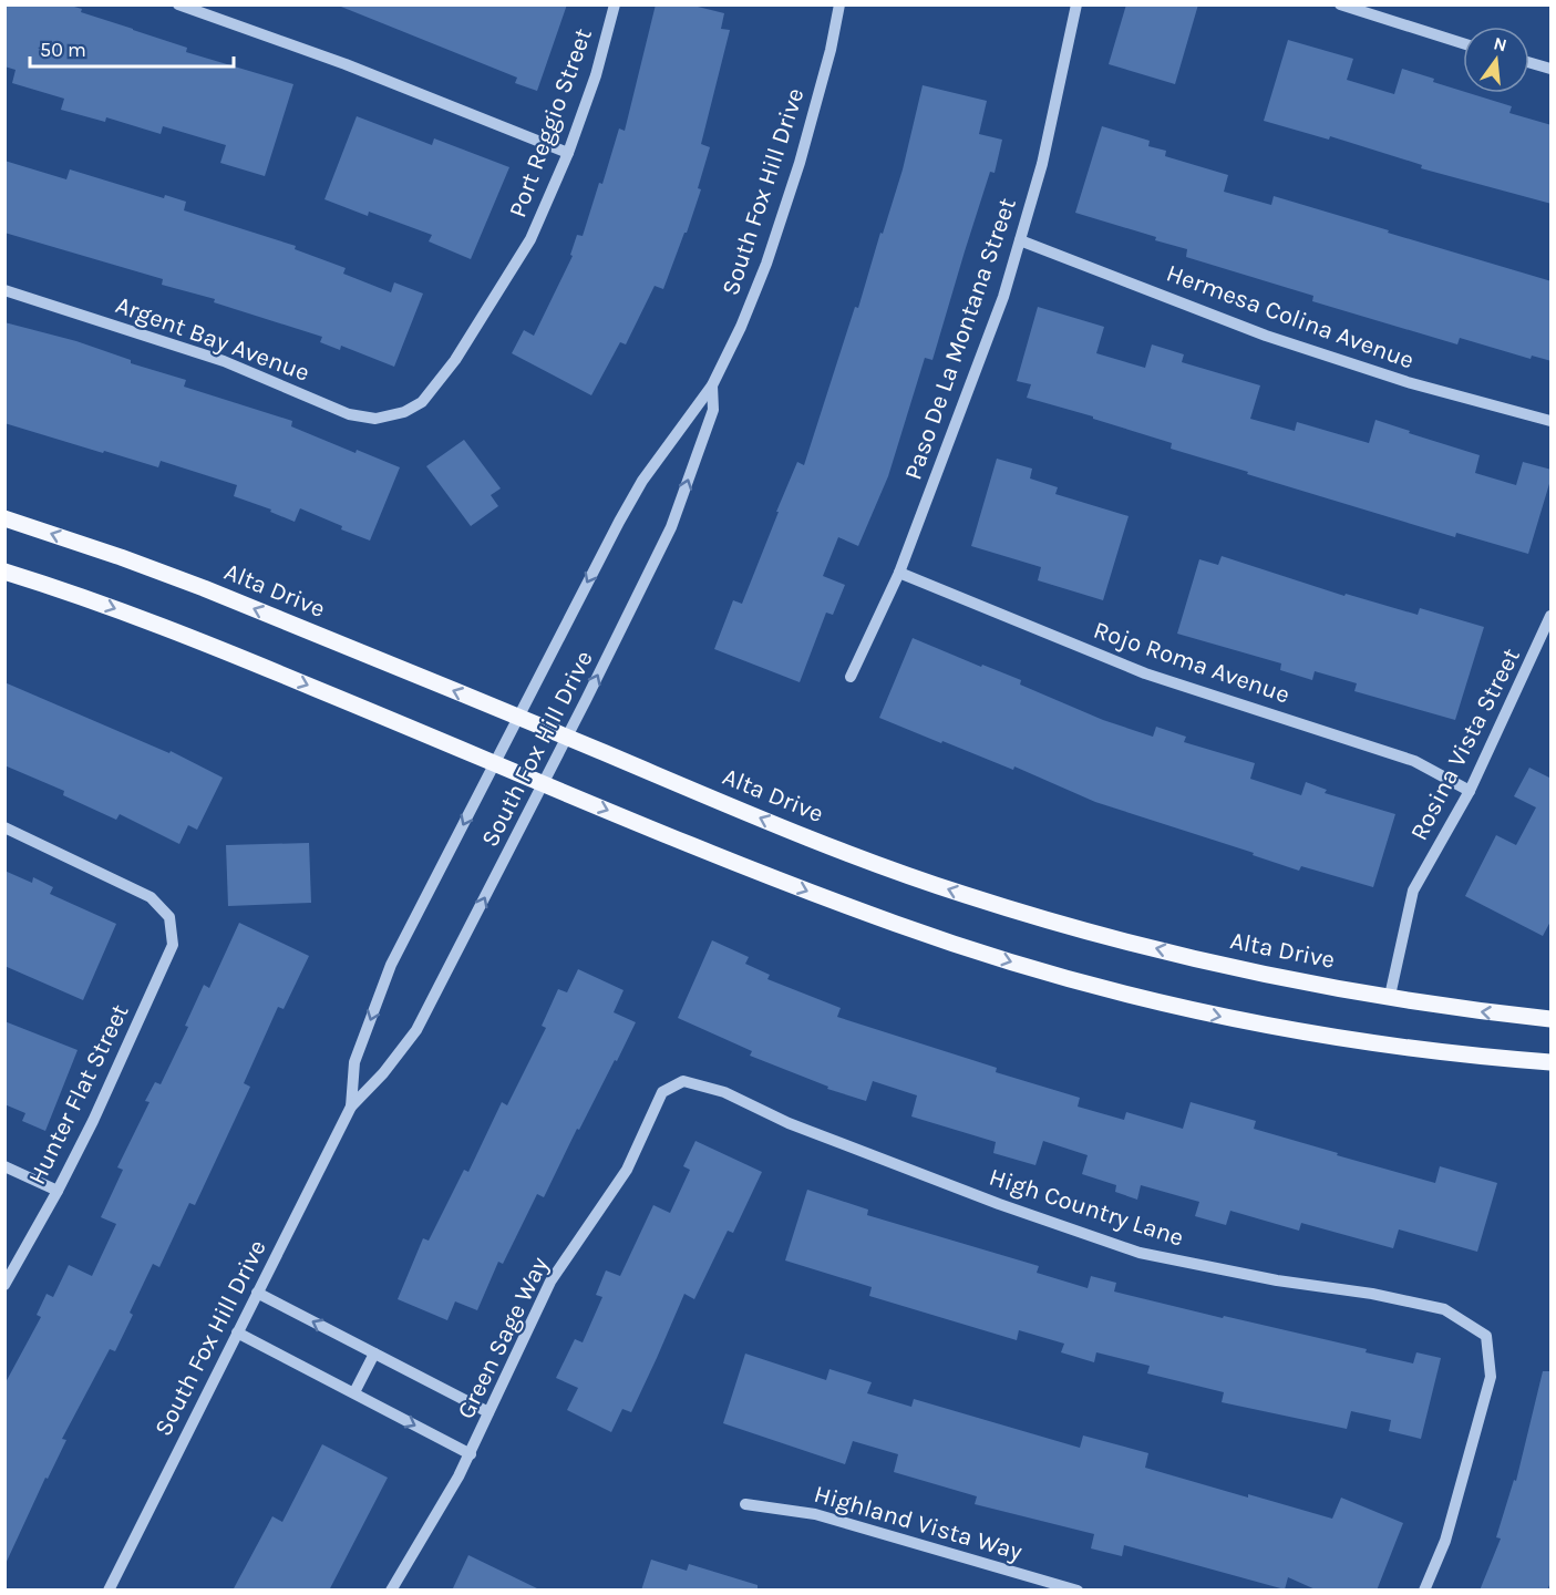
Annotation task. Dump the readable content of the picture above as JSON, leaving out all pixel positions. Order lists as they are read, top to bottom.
{
  "streets": {
    "main road": ["Alta Drive"],
    "street": [
      "Port Reggio Street",
      "South Fox Hill Drive",
      "Hermesa Colina Avenue",
      "Argent Bay Avenue",
      "Paso De La Montana Street",
      "Rojo Roma Avenue",
      "Rosina Vista Street",
      "Hunter Flat Street",
      "High Country Lane",
      "Green Sage Way",
      "Highland Vista Way"
    ]
  },
  "crossings": [
    ["Port Reggio Street", "Argent Bay Avenue"],
    ["South Fox Hill Drive", "Alta Drive"],
    ["Hermesa Colina Avenue", "Paso De La Montana Street"],
    ["Paso De La Montana Street", "Rojo Roma Avenue"],
    ["Alta Drive", "Rosina Vista Street"],
    ["Rojo Roma Avenue", "Rosina Vista Street"],
    ["High Country Lane", "Green Sage Way"]
  ],
  "scale_bar": "50 m",
  "north": "top"
}
